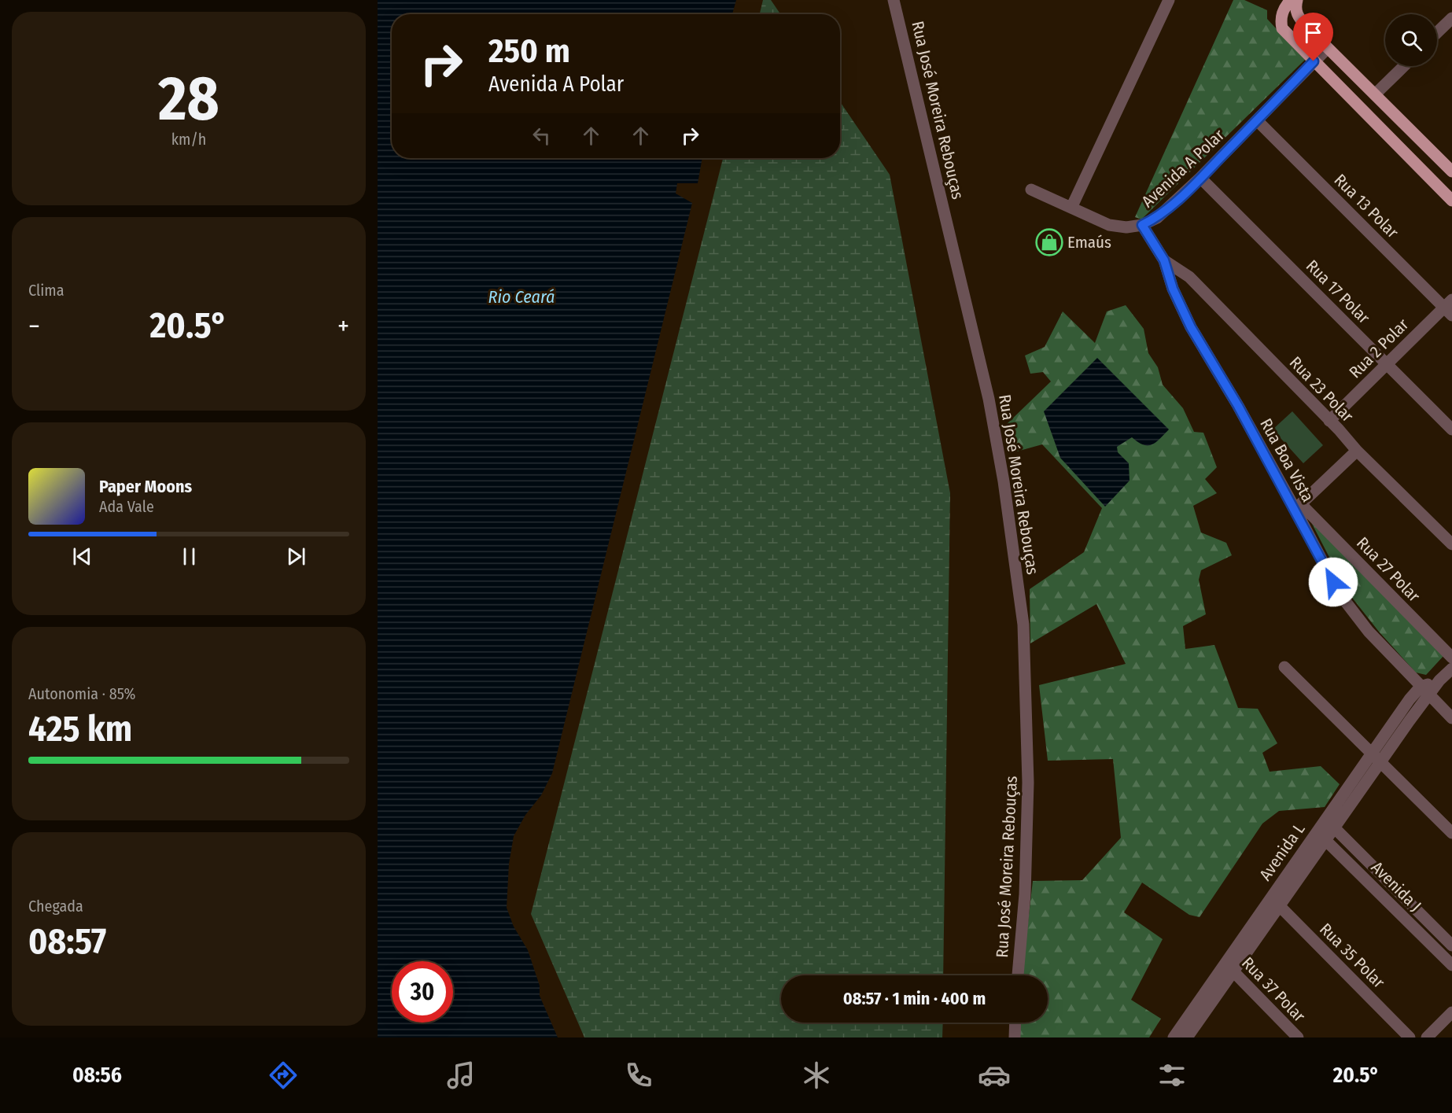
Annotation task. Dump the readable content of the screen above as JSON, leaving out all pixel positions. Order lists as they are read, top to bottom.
{
  "streets": {
    "street": [
      "Rua José Moreira Rebouças",
      "Avenida A Polar",
      "Rua 13 Polar",
      "Rua 17 Polar",
      "Rua 2 Polar",
      "Rua 23 Polar",
      "Rua Boa Vista",
      "Rua 27 Polar",
      "Avenida L",
      "Avenida J",
      "Rua 35 Polar",
      "Rua 37 Polar"
    ]
  },
  "crossings": [
    ["Avenida A Polar", "Rua 13 Polar"],
    ["Avenida A Polar", "Rua 17 Polar"],
    ["Avenida A Polar", "Rua Boa Vista"],
    ["Rua 13 Polar", "Rua 2 Polar"],
    ["Rua 17 Polar", "Rua 2 Polar"],
    ["Rua 2 Polar", "Rua 23 Polar"],
    ["Rua 23 Polar", "Rua Boa Vista"],
    ["Rua Boa Vista", "Rua 27 Polar"],
    ["Rua Boa Vista", "Avenida L"],
    ["Avenida L", "Avenida J"],
    ["Avenida L", "Rua 35 Polar"],
    ["Avenida L", "Rua 37 Polar"]
  ],
  "water": ["Rio Ceará"],
  "places": {
    "shop": ["Emaús"]
  },
  "page": {
    "tile": [
      ["28", "km/h"],
      "Clima",
      ["Autonomia · 85%", "425 km"],
      ["Chegada", "08:57"]
    ],
    "turn": ["250 m", "Avenida A Polar"],
    "heat": ["−", "20.5°", "+"],
    "song": ["Paper Moons", "Ada Vale"],
    "limit": "30",
    "trip": "08:57 · 1 min · 400 m",
    "tabs": ["08:56", "20.5°"]
  }
}
